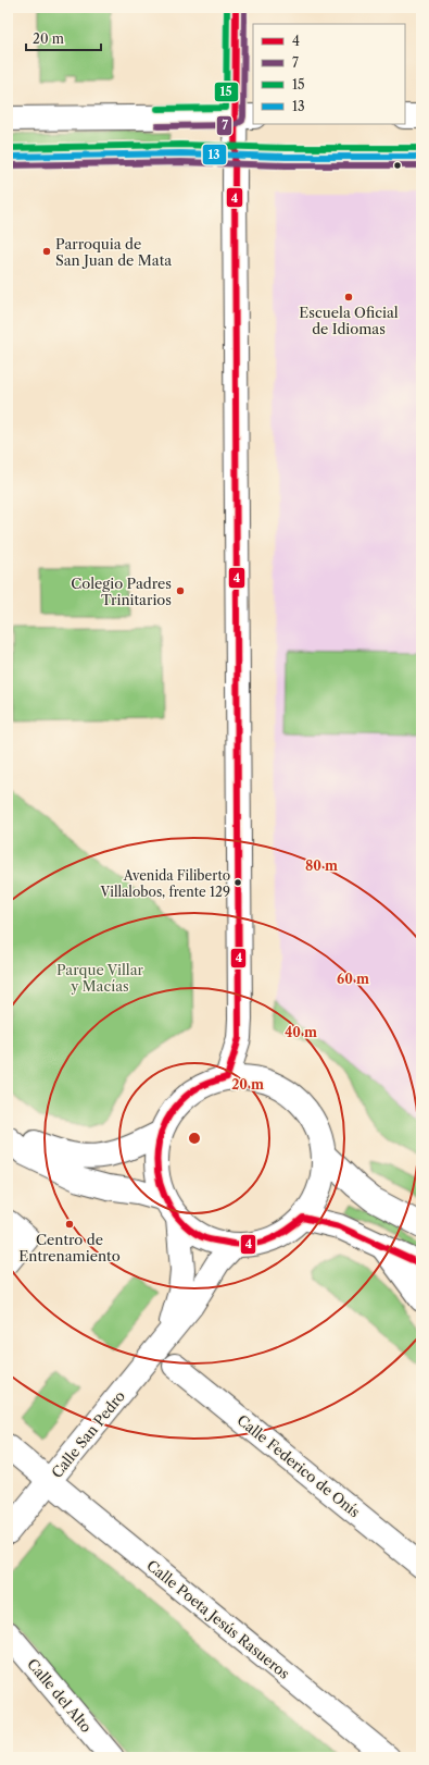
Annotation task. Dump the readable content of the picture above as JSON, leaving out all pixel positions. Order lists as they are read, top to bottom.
{
  "streets": {
    "main road": [
      "Calle San Pedro",
      "Calle Federico de Onís",
      "Calle Poeta Jesús Rasueros",
      "Calle del Alto"
    ]
  },
  "crossings": [
    ["Calle San Pedro", "Calle Poeta Jesús Rasueros"]
  ],
  "parks": ["Parque Villar y Macías"],
  "places": [
    "Parroquia de San Juan de Mata",
    "Escuela Oficial de Idiomas",
    "Colegio Padres Trinitarios",
    "Avenida Filiberto Villalobos, frente 129",
    "Centro de Entrenamiento"
  ],
  "lines": [
    "transit line 4",
    "transit line 7",
    "transit line 15",
    "transit line 13"
  ],
  "legend": [
    "4",
    "7",
    "15",
    "13"
  ],
  "scale_bar": "20 m",
  "rings": [
    "80 m",
    "60 m",
    "40 m",
    "20 m"
  ]
}
